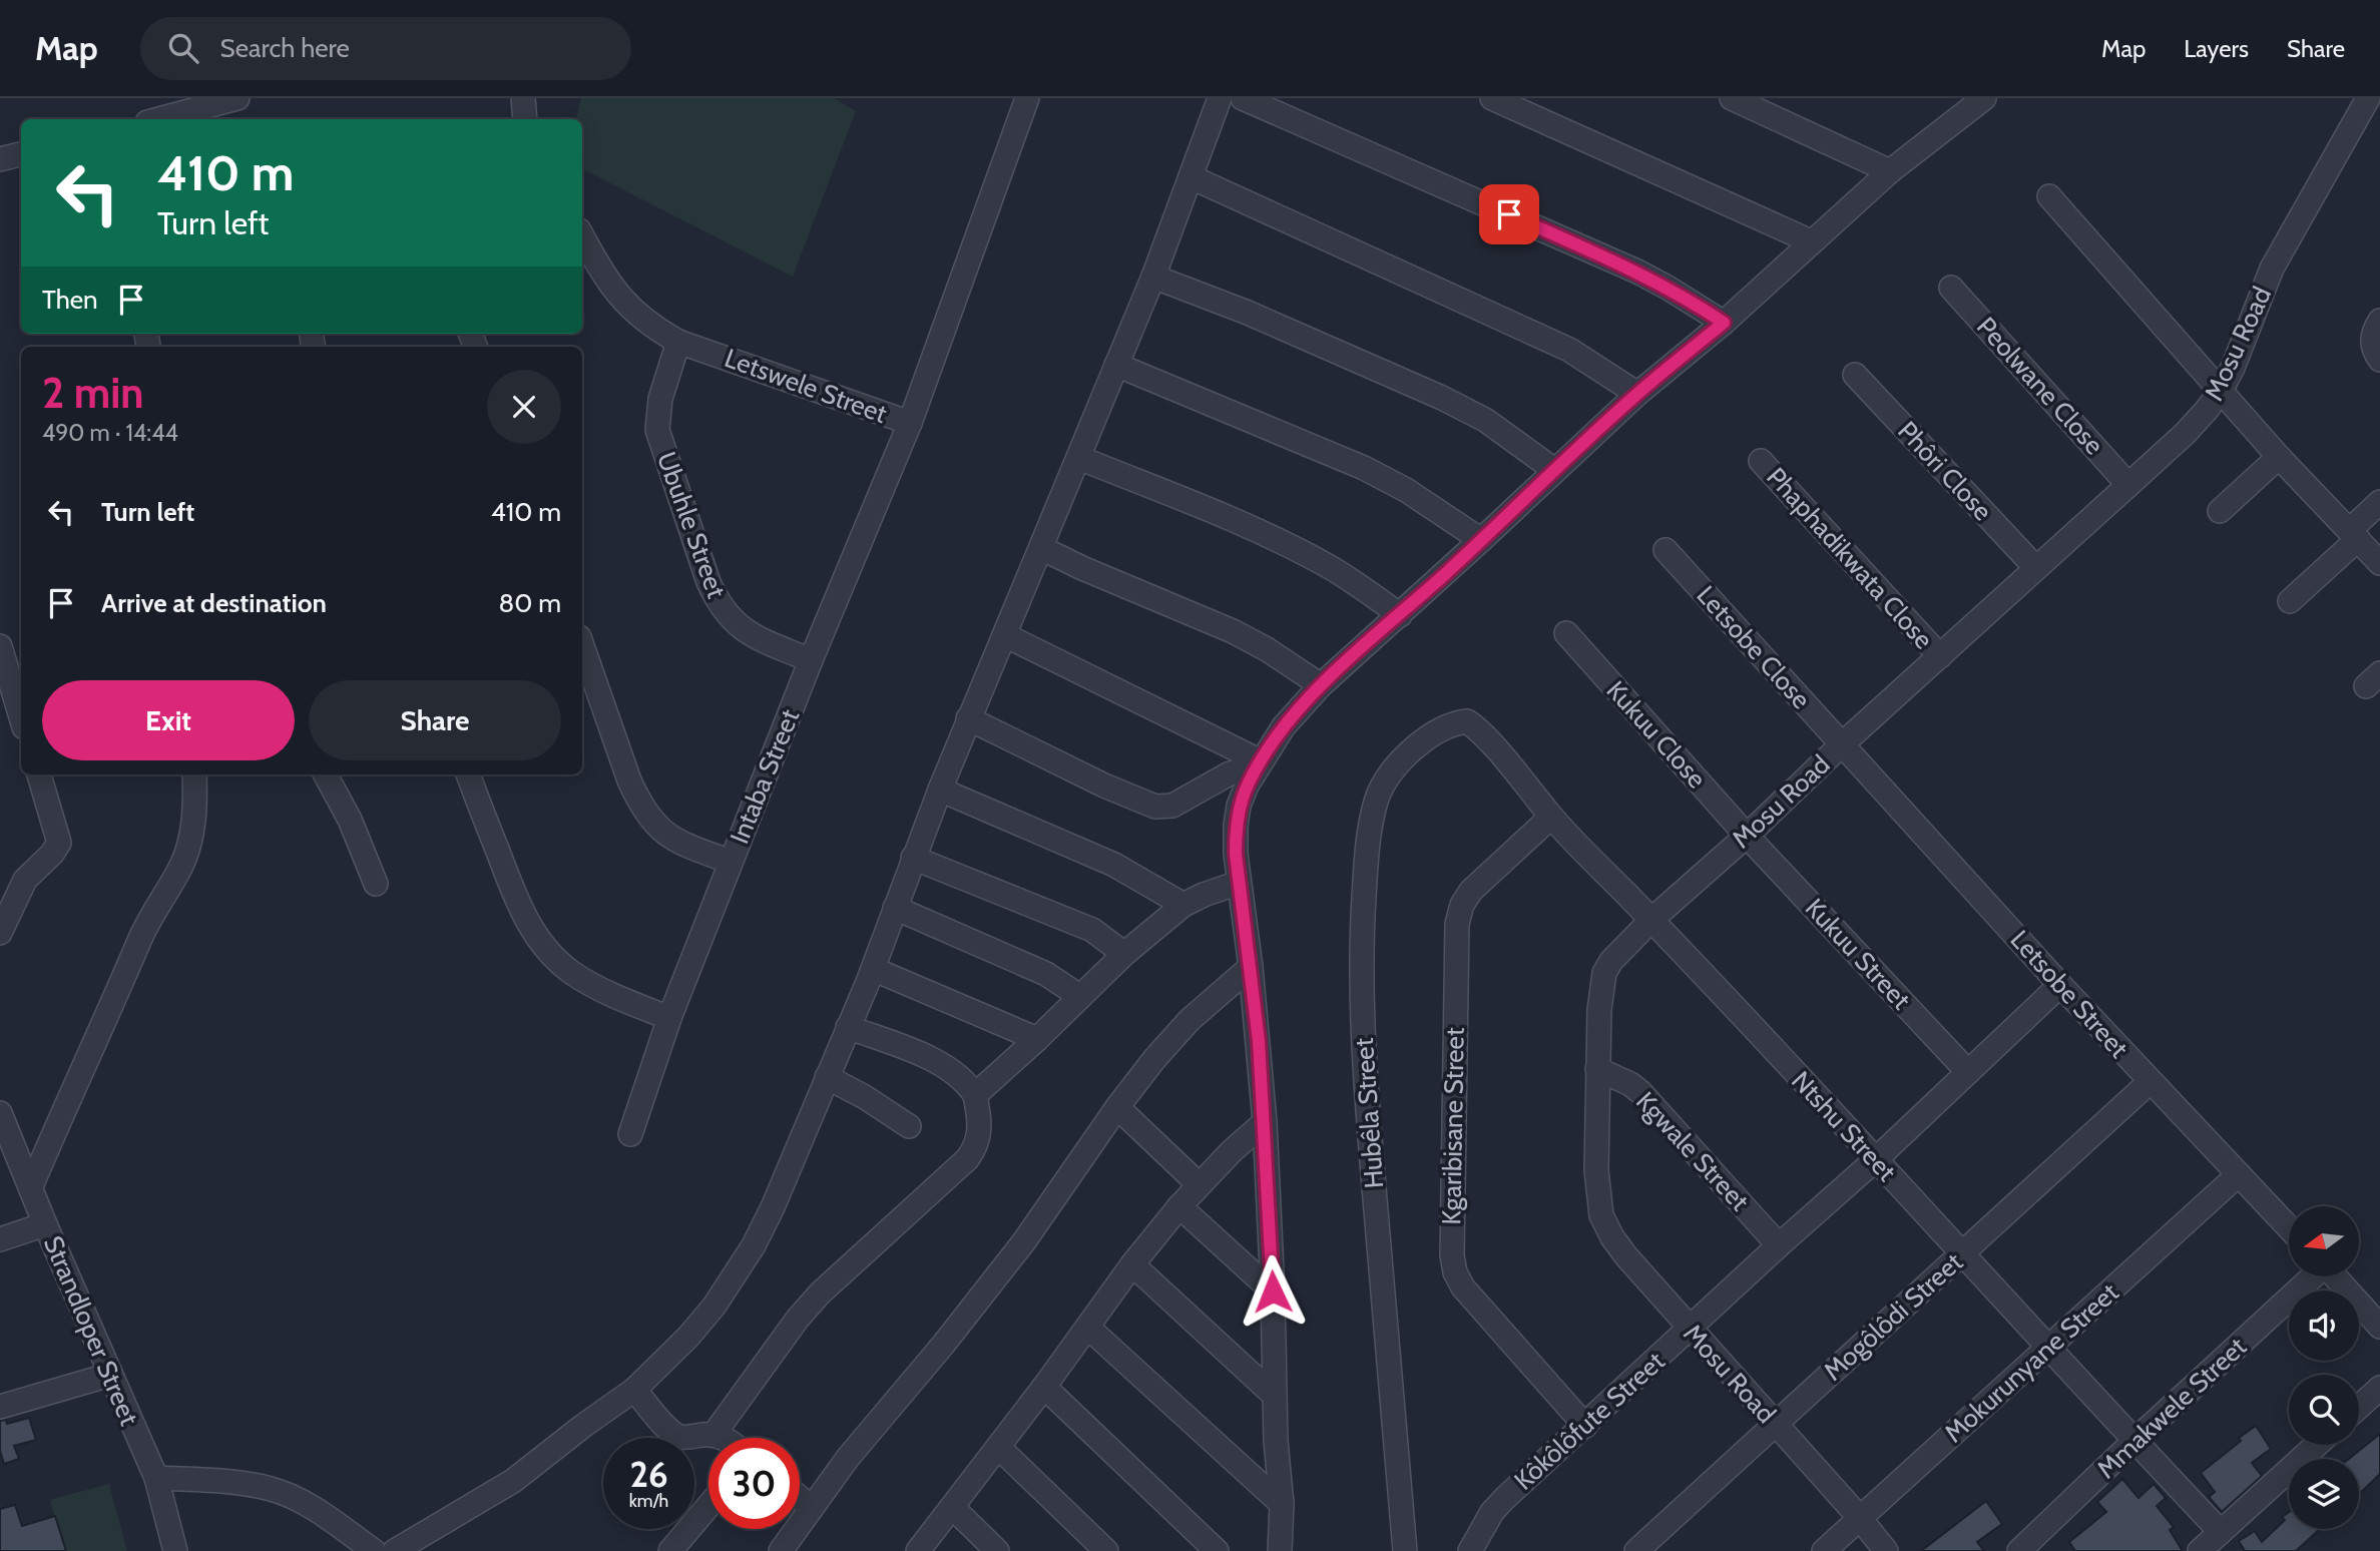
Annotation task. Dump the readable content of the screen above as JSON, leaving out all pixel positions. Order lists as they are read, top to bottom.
{
  "streets": {
    "street": [
      "Mosu Road",
      "Letswele Street",
      "Peolwane Close",
      "Phôri Close",
      "Ubuhle Street",
      "Phaphadikwata Close",
      "Letsobe Close",
      "Kukuu Close",
      "Intaba Street",
      "Kukuu Street",
      "Letsobe Street",
      "Hubêla Street",
      "Kgaribisane Street",
      "Ntshu Street",
      "Kgwale Street",
      "Mogôlôdi Street",
      "Strandloper Street",
      "Mokurunyane Street",
      "Mmakwele Street",
      "Kôkôlôfute Street"
    ]
  },
  "crossings": [
    ["Mosu Road", "Peolwane Close"],
    ["Mosu Road", "Phôri Close"],
    ["Mosu Road", "Phaphadikwata Close"],
    ["Mosu Road", "Letsobe Close"],
    ["Mosu Road", "Kukuu Close"],
    ["Mosu Road", "Kukuu Street"],
    ["Mosu Road", "Letsobe Street"],
    ["Mosu Road", "Ntshu Street"],
    ["Mosu Road", "Kgwale Street"],
    ["Mosu Road", "Mogôlôdi Street"],
    ["Mosu Road", "Mokurunyane Street"],
    ["Mosu Road", "Kôkôlôfute Street"],
    ["Letswele Street", "Ubuhle Street"],
    ["Letswele Street", "Intaba Street"],
    ["Ubuhle Street", "Intaba Street"],
    ["Letsobe Close", "Letsobe Street"],
    ["Kukuu Close", "Kukuu Street"],
    ["Kukuu Street", "Kôkôlôfute Street"],
    ["Letsobe Street", "Mogôlôdi Street"],
    ["Letsobe Street", "Mokurunyane Street"],
    ["Letsobe Street", "Kôkôlôfute Street"],
    ["Hubêla Street", "Ntshu Street"],
    ["Kgaribisane Street", "Ntshu Street"],
    ["Kgaribisane Street", "Kôkôlôfute Street"],
    ["Ntshu Street", "Mogôlôdi Street"],
    ["Ntshu Street", "Mokurunyane Street"],
    ["Ntshu Street", "Mmakwele Street"],
    ["Ntshu Street", "Kôkôlôfute Street"],
    ["Kgwale Street", "Kôkôlôfute Street"]
  ],
  "north": "left",
  "page": {
    "header": "Map",
    "search": "Search here",
    "nav": ["Map", "Layers", "Share"],
    "turn": ["410 m", "Turn left"],
    "then": "Then",
    "heading": ["2 min", "490 m · 14:44"],
    "list": [
      {
        "name": "Turn left",
        "value": "410 m"
      },
      {
        "name": "Arrive at destination",
        "value": "80 m"
      }
    ],
    "buttons": ["Exit", "Share"],
    "speed": "26 km/h",
    "limit": "30"
  }
}
